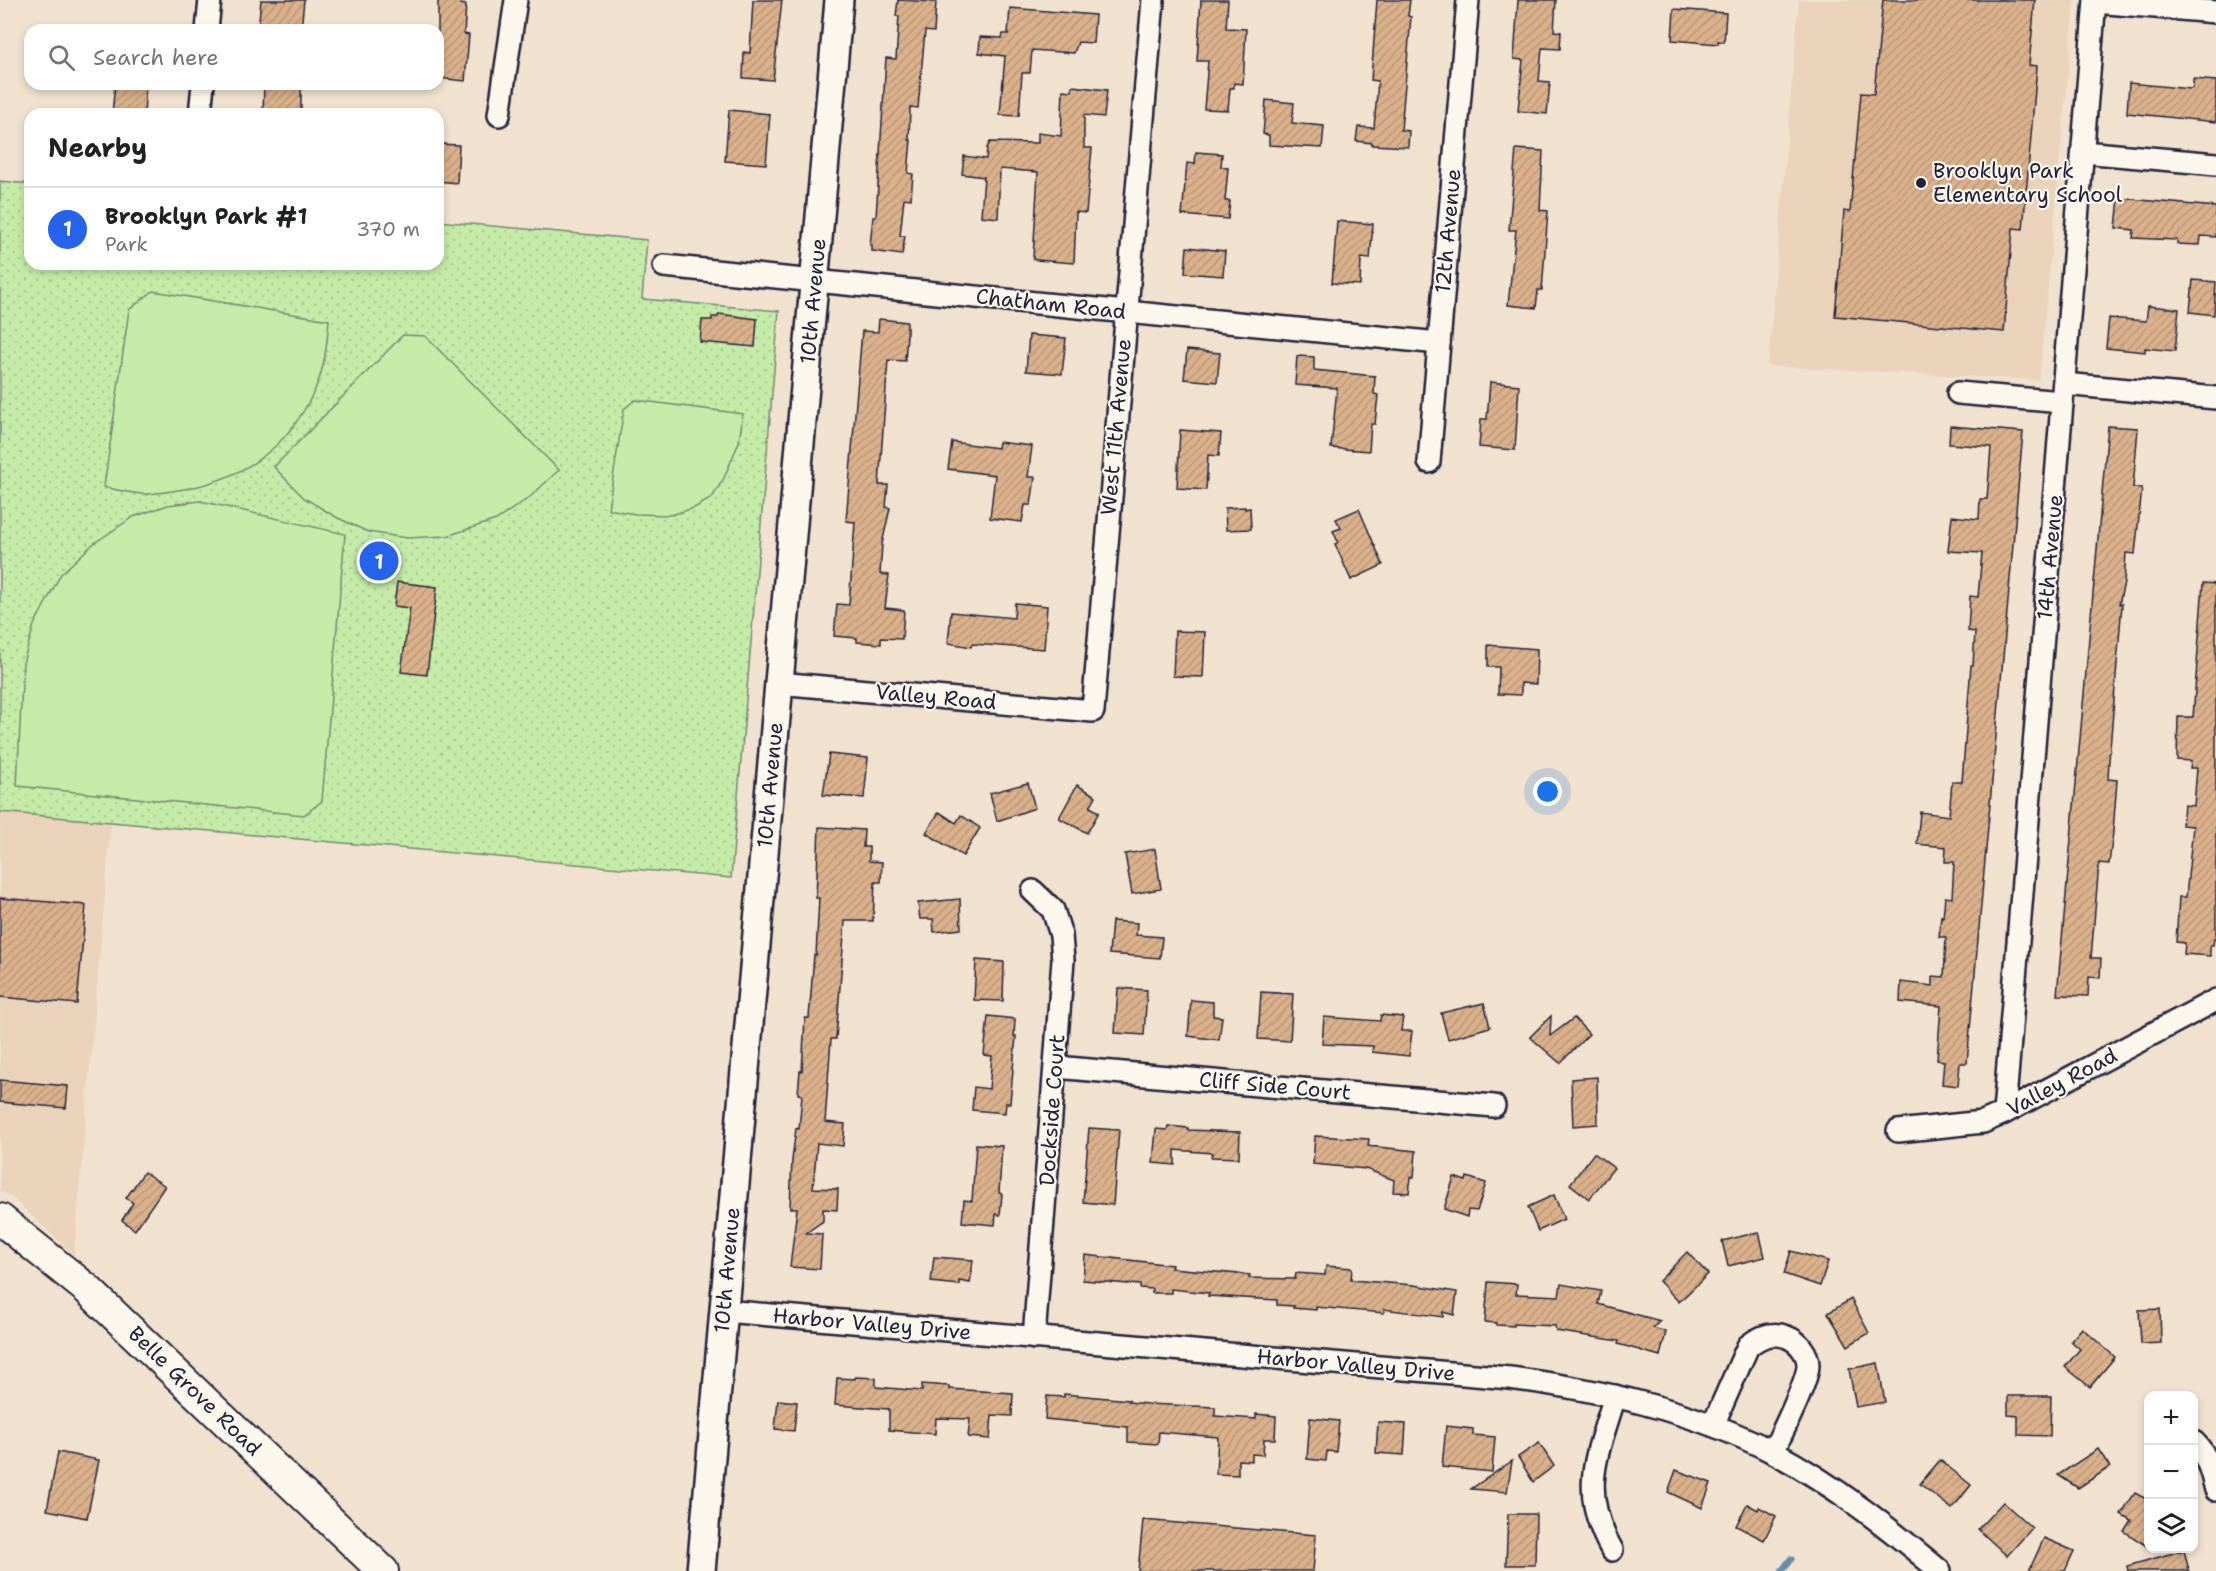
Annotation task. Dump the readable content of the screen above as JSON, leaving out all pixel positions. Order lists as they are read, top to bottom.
{
  "streets": {
    "main road": ["Belle Grove Road"],
    "street": [
      "12th Avenue",
      "10th Avenue",
      "Chatham Road",
      "West 11th Avenue",
      "14th Avenue",
      "Valley Road",
      "Cliff Side Court",
      "Dockside Court",
      "Harbor Valley Drive"
    ]
  },
  "crossings": [
    ["12th Avenue", "Chatham Road"],
    ["10th Avenue", "Chatham Road"],
    ["10th Avenue", "Valley Road"],
    ["10th Avenue", "Harbor Valley Drive"],
    ["Chatham Road", "West 11th Avenue"],
    ["West 11th Avenue", "Valley Road"],
    ["14th Avenue", "Valley Road"],
    ["Cliff Side Court", "Dockside Court"],
    ["Dockside Court", "Harbor Valley Drive"]
  ],
  "places": ["Brooklyn Park Elementary School"],
  "page": {
    "search": "Search here",
    "heading": "Nearby",
    "list": [
      {
        "mark": "1",
        "name": "Brooklyn Park #1",
        "note": "Park",
        "value": "370 m"
      }
    ],
    "pins": "1",
    "map_buttons": ["+", "−"]
  }
}
